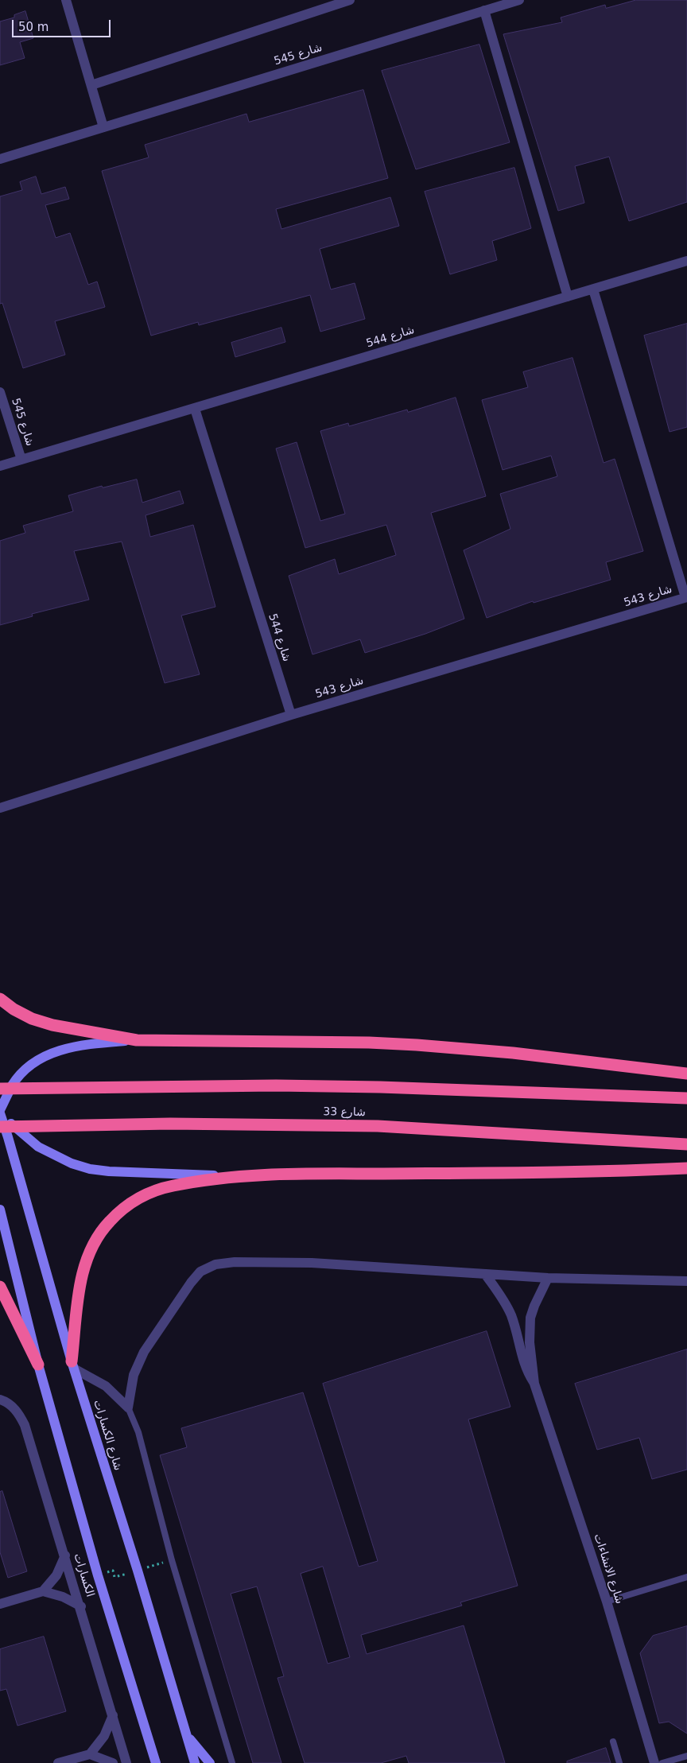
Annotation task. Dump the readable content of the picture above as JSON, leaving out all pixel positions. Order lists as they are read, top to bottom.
{
  "streets": {
    "highway": ["شارع 33"],
    "street": [
      "شارع 545",
      "شارع 544",
      "شارع 543",
      "شارع الكسارات",
      "شارع الانشاءات",
      "الكسارات"
    ]
  },
  "crossings": [
    ["شارع 545", "شارع 544"],
    ["شارع 544", "شارع 543"]
  ],
  "scale_bar": "50 m"
}
